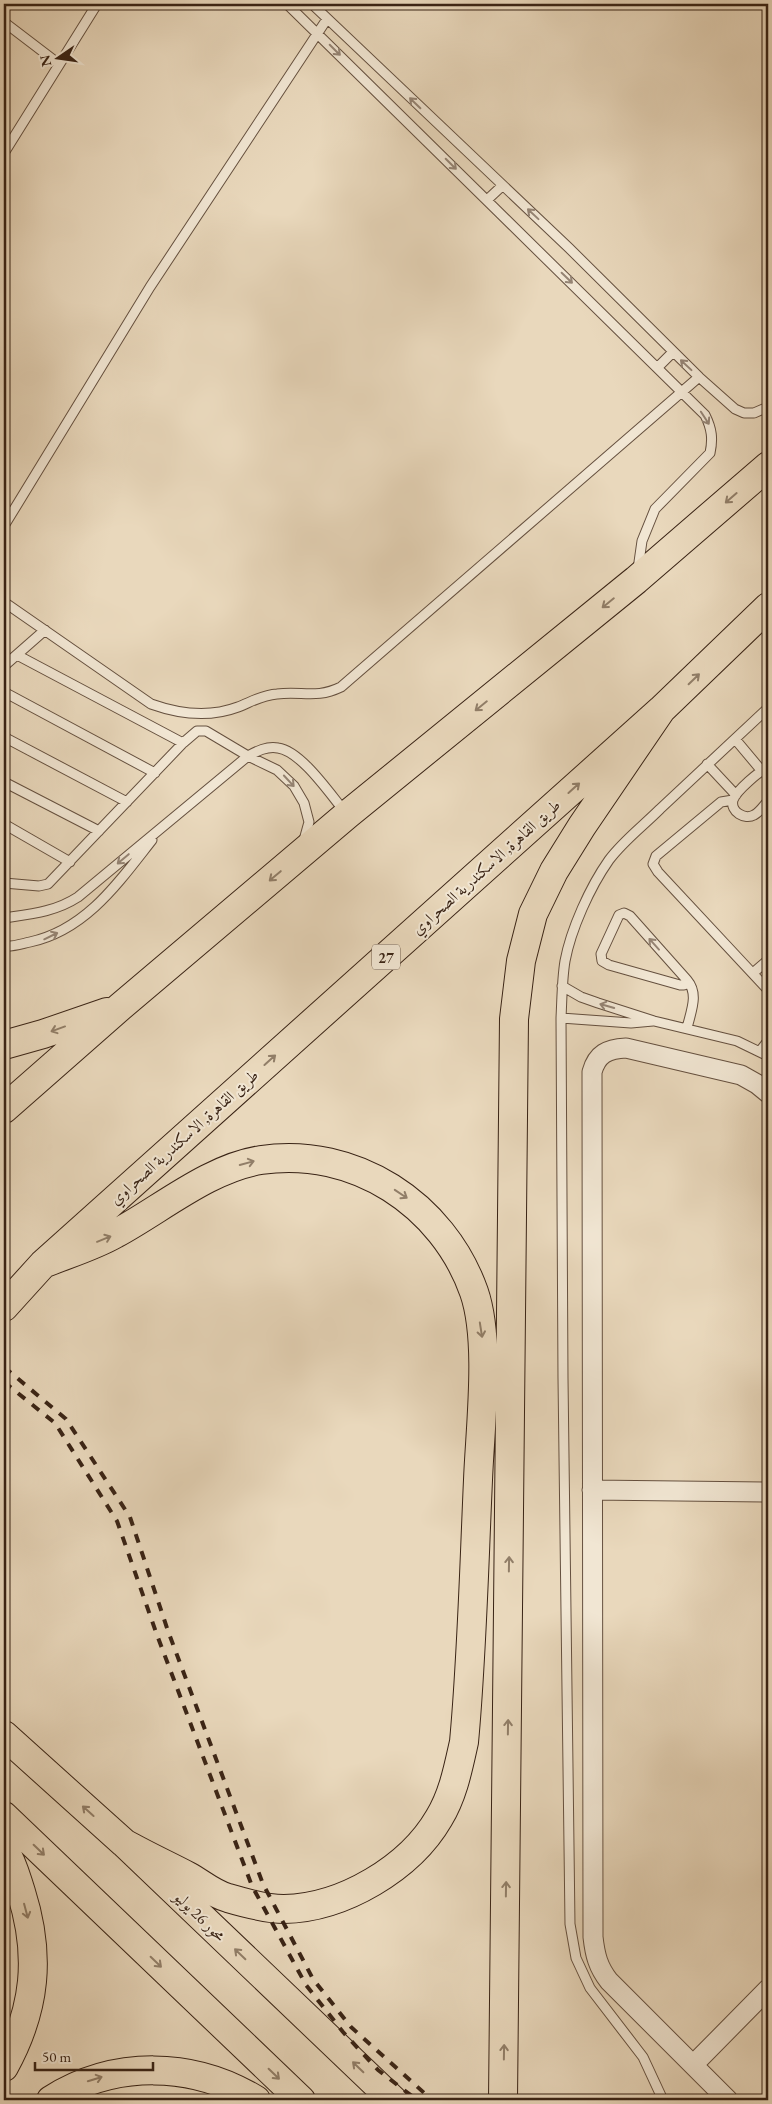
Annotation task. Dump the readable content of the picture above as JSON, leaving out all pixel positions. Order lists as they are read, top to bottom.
{
  "streets": {
    "highway": ["طريق القاهرة, الاسكندرية الصحراوي", "27", "محور 26 يوليو"]
  },
  "scale_bar": "50 m",
  "north": "left"
}
